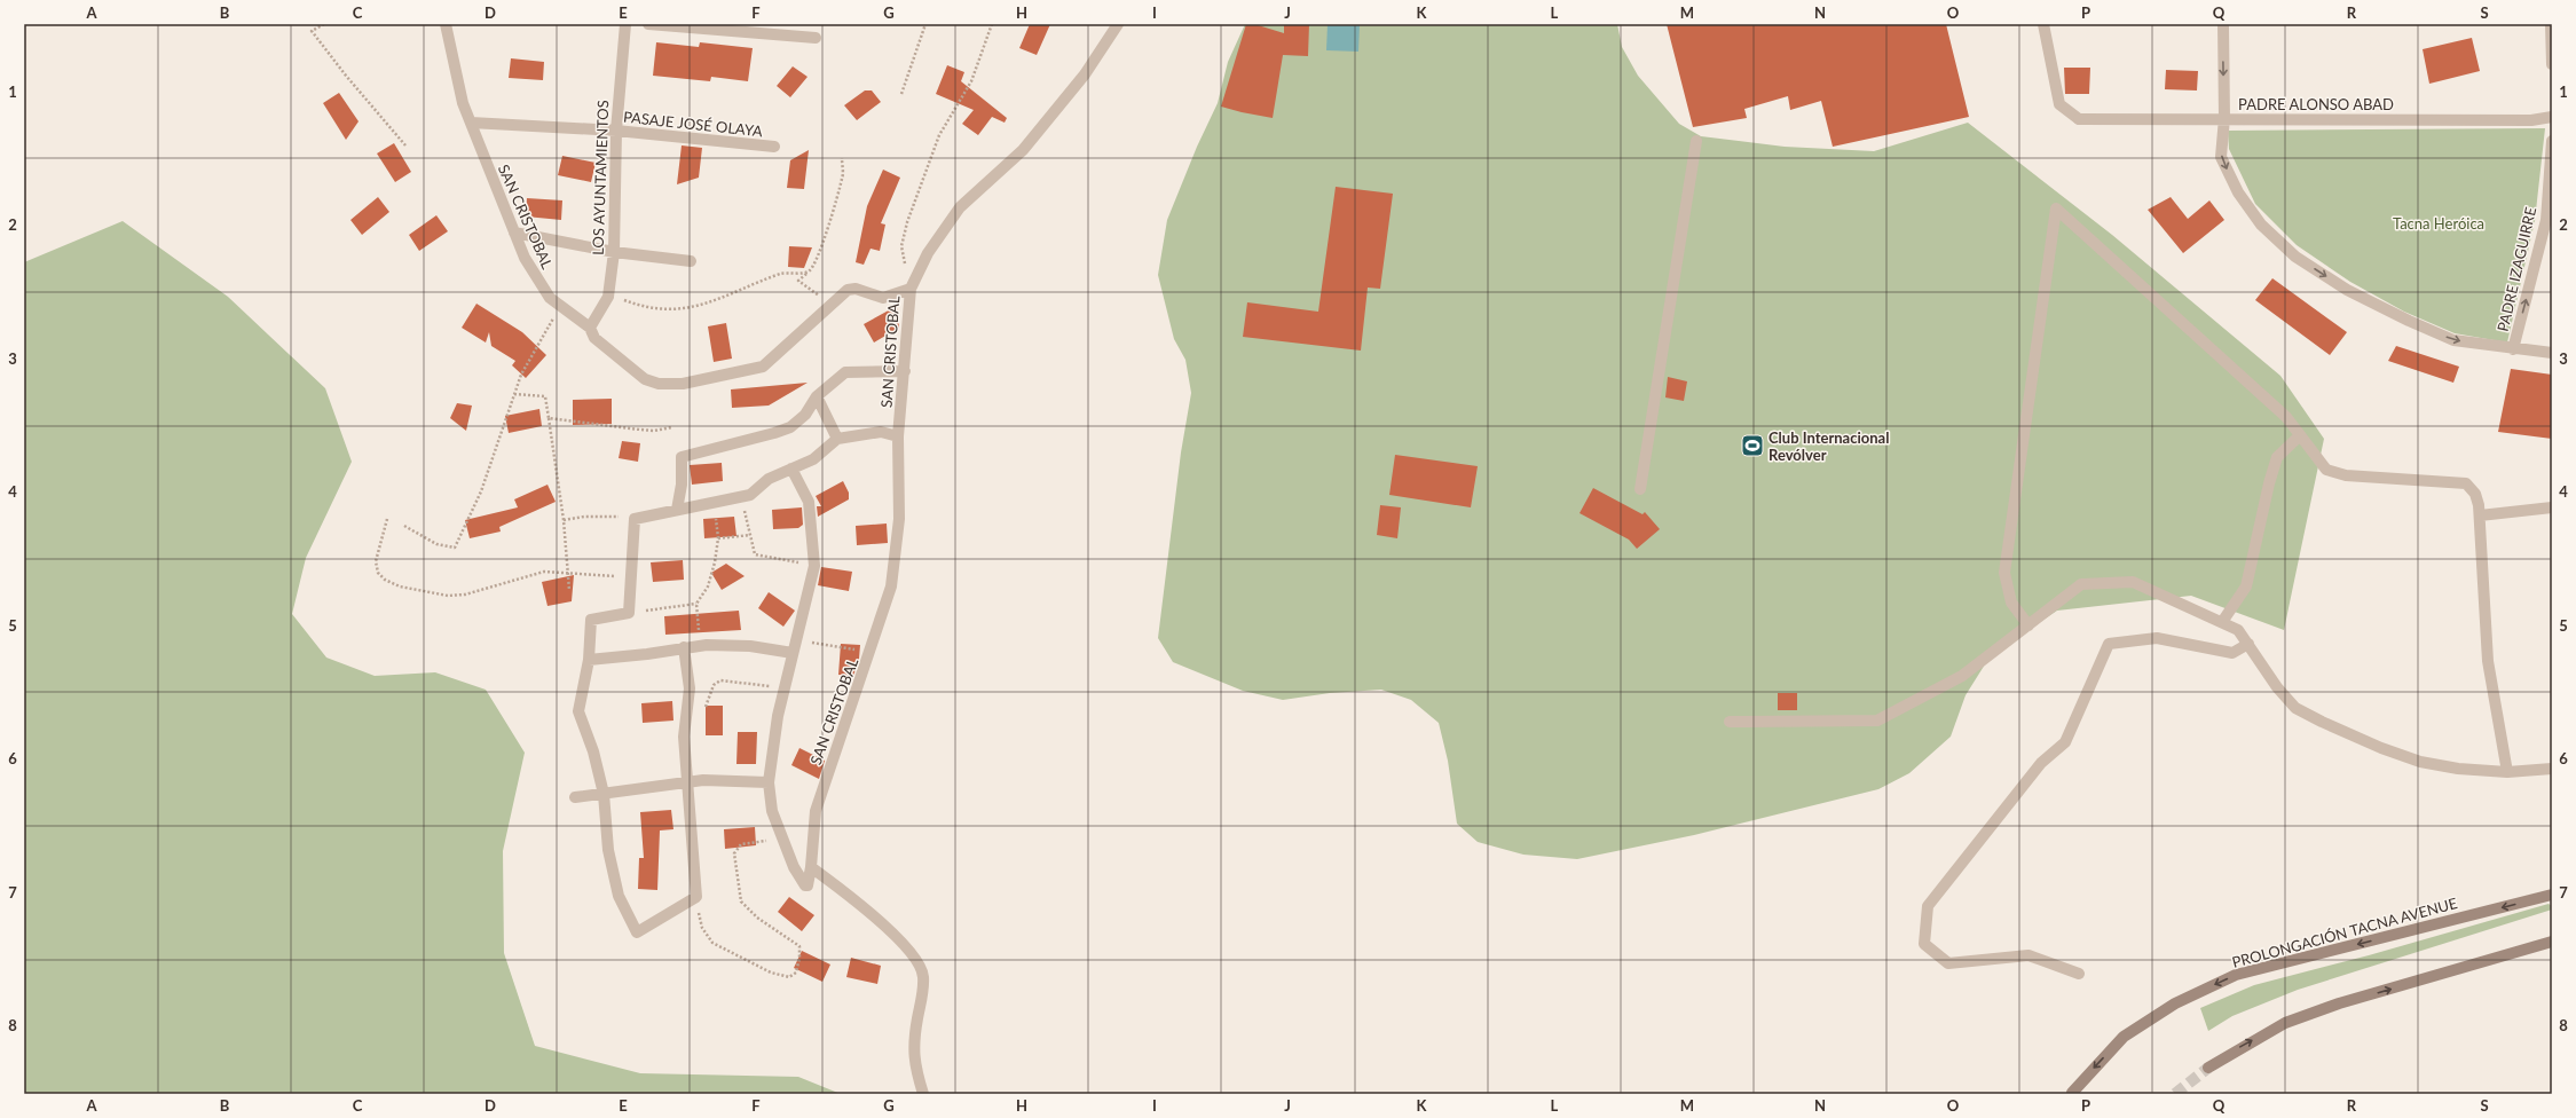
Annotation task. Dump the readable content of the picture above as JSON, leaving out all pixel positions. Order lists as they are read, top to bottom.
{
  "streets": {
    "main road": ["PROLONGACIÓN TACNA AVENUE"],
    "street": [
      "PADRE ALONSO ABAD",
      "PASAJE JOSÉ OLAYA",
      "LOS AYUNTAMIENTOS",
      "SAN CRISTOBAL",
      "PADRE IZAGUIRRE"
    ]
  },
  "crossings": [
    ["PASAJE JOSÉ OLAYA", "LOS AYUNTAMIENTOS"],
    ["PASAJE JOSÉ OLAYA", "SAN CRISTOBAL"],
    ["LOS AYUNTAMIENTOS", "SAN CRISTOBAL"]
  ],
  "one_way": ["PADRE IZAGUIRRE"],
  "parks": ["Tacna Heróica"],
  "places": {
    "sports": ["Club Internacional Revólver"]
  },
  "grid": {
    "columns": [
      "A",
      "B",
      "C",
      "D",
      "E",
      "F",
      "G",
      "H",
      "I",
      "J",
      "K",
      "L",
      "M",
      "N",
      "O",
      "P",
      "Q",
      "R",
      "S"
    ],
    "rows": [
      "1",
      "2",
      "3",
      "4",
      "5",
      "6",
      "7",
      "8"
    ]
  }
}
